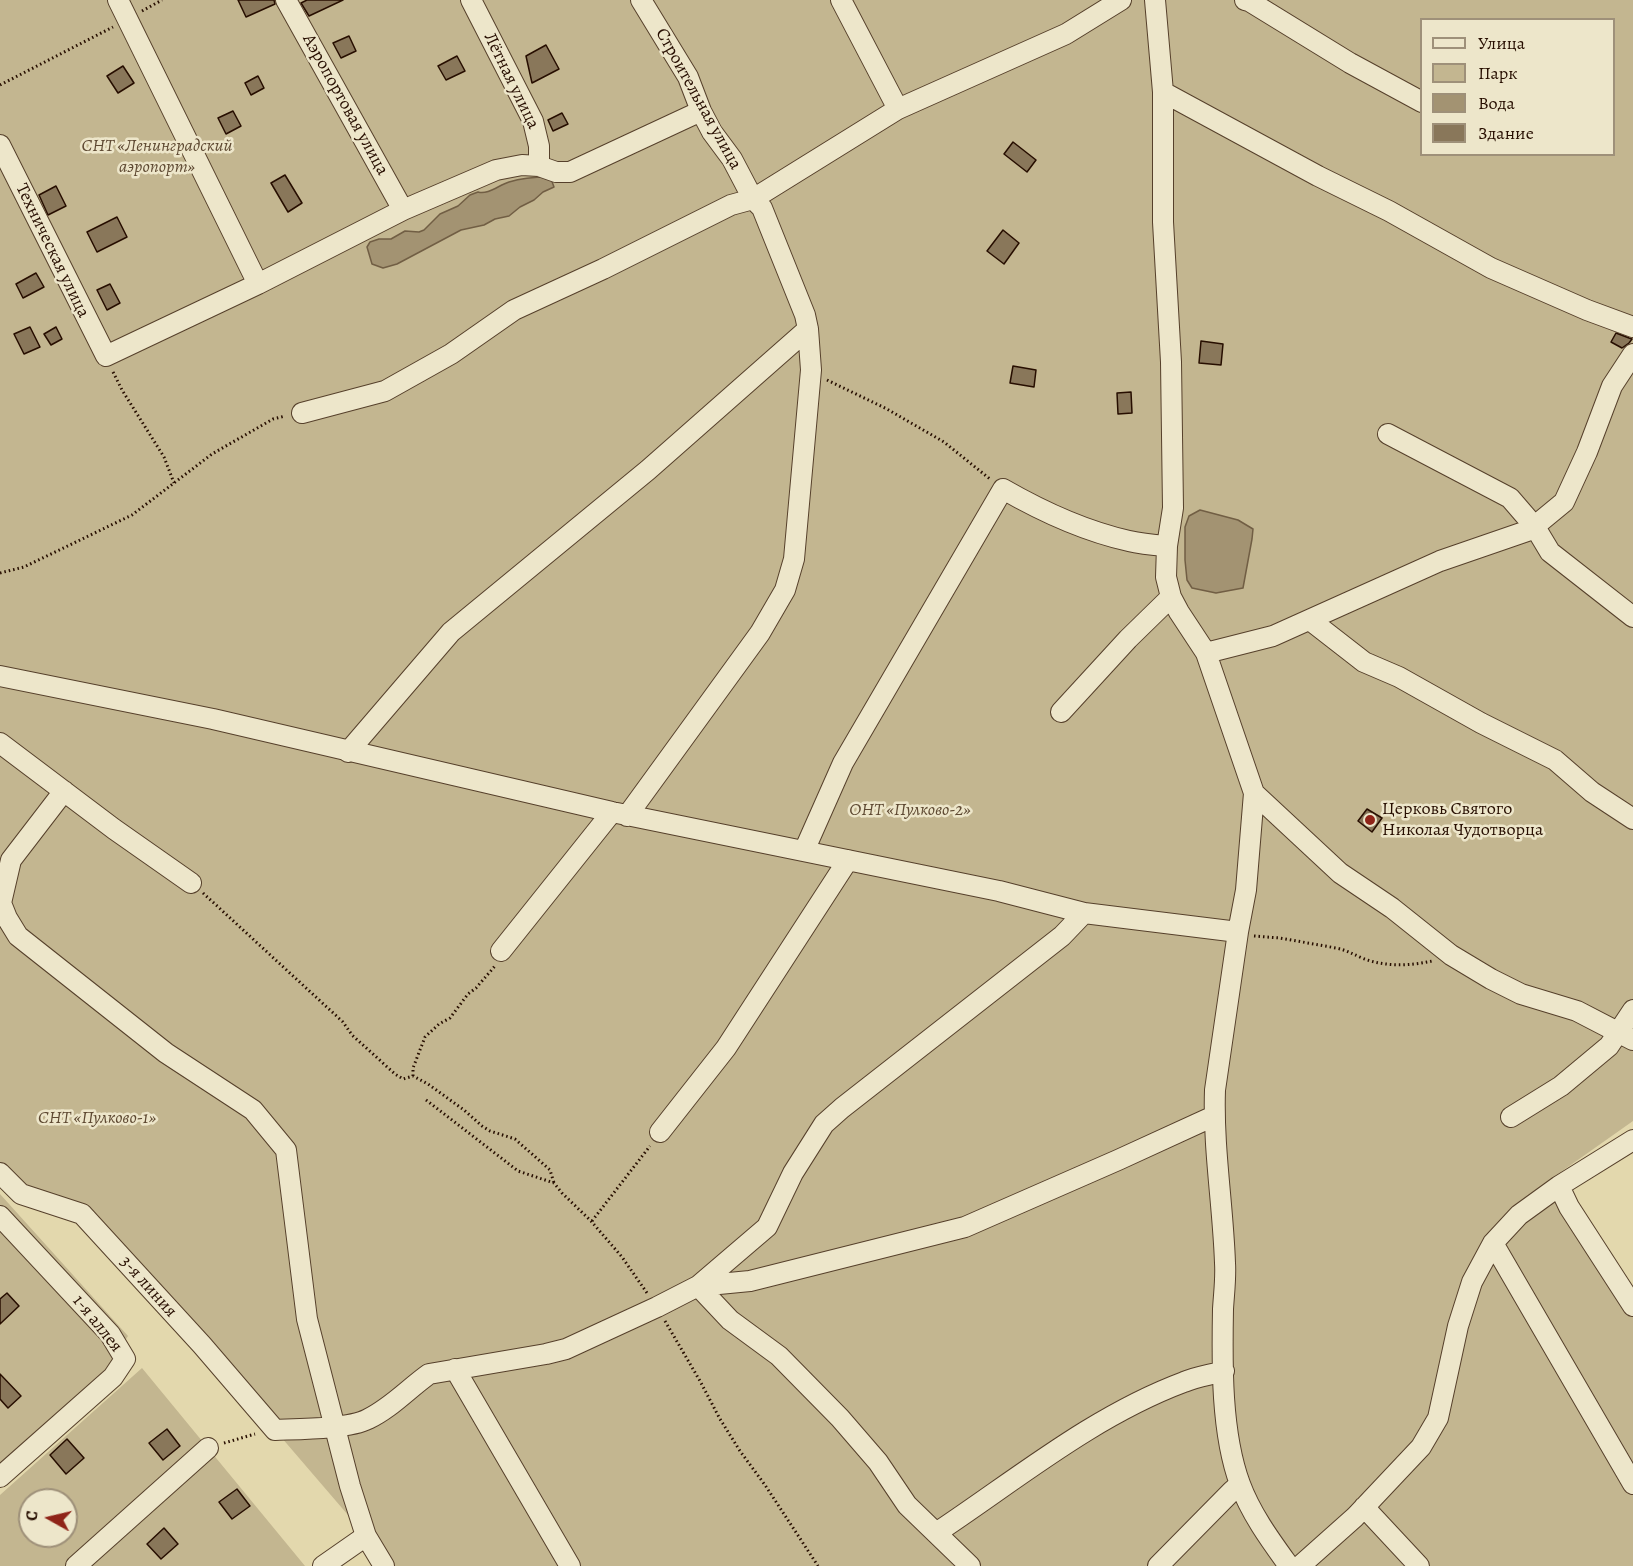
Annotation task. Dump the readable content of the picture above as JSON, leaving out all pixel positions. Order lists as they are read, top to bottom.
{
  "streets": {
    "street": [
      "Лётная улица",
      "Строительная улица",
      "Аэропортовая улица",
      "Техническая улица",
      "3-я линия",
      "1-я аллея"
    ]
  },
  "parks": ["СНТ «Ленинградский аэропорт»", "ОНТ «Пулково-2»", "СНТ «Пулково-1»"],
  "places": ["Церковь Святого Николая Чудотворца"],
  "legend": [
    "Улица",
    "Парк",
    "Вода",
    "Здание"
  ],
  "north": "left"
}
